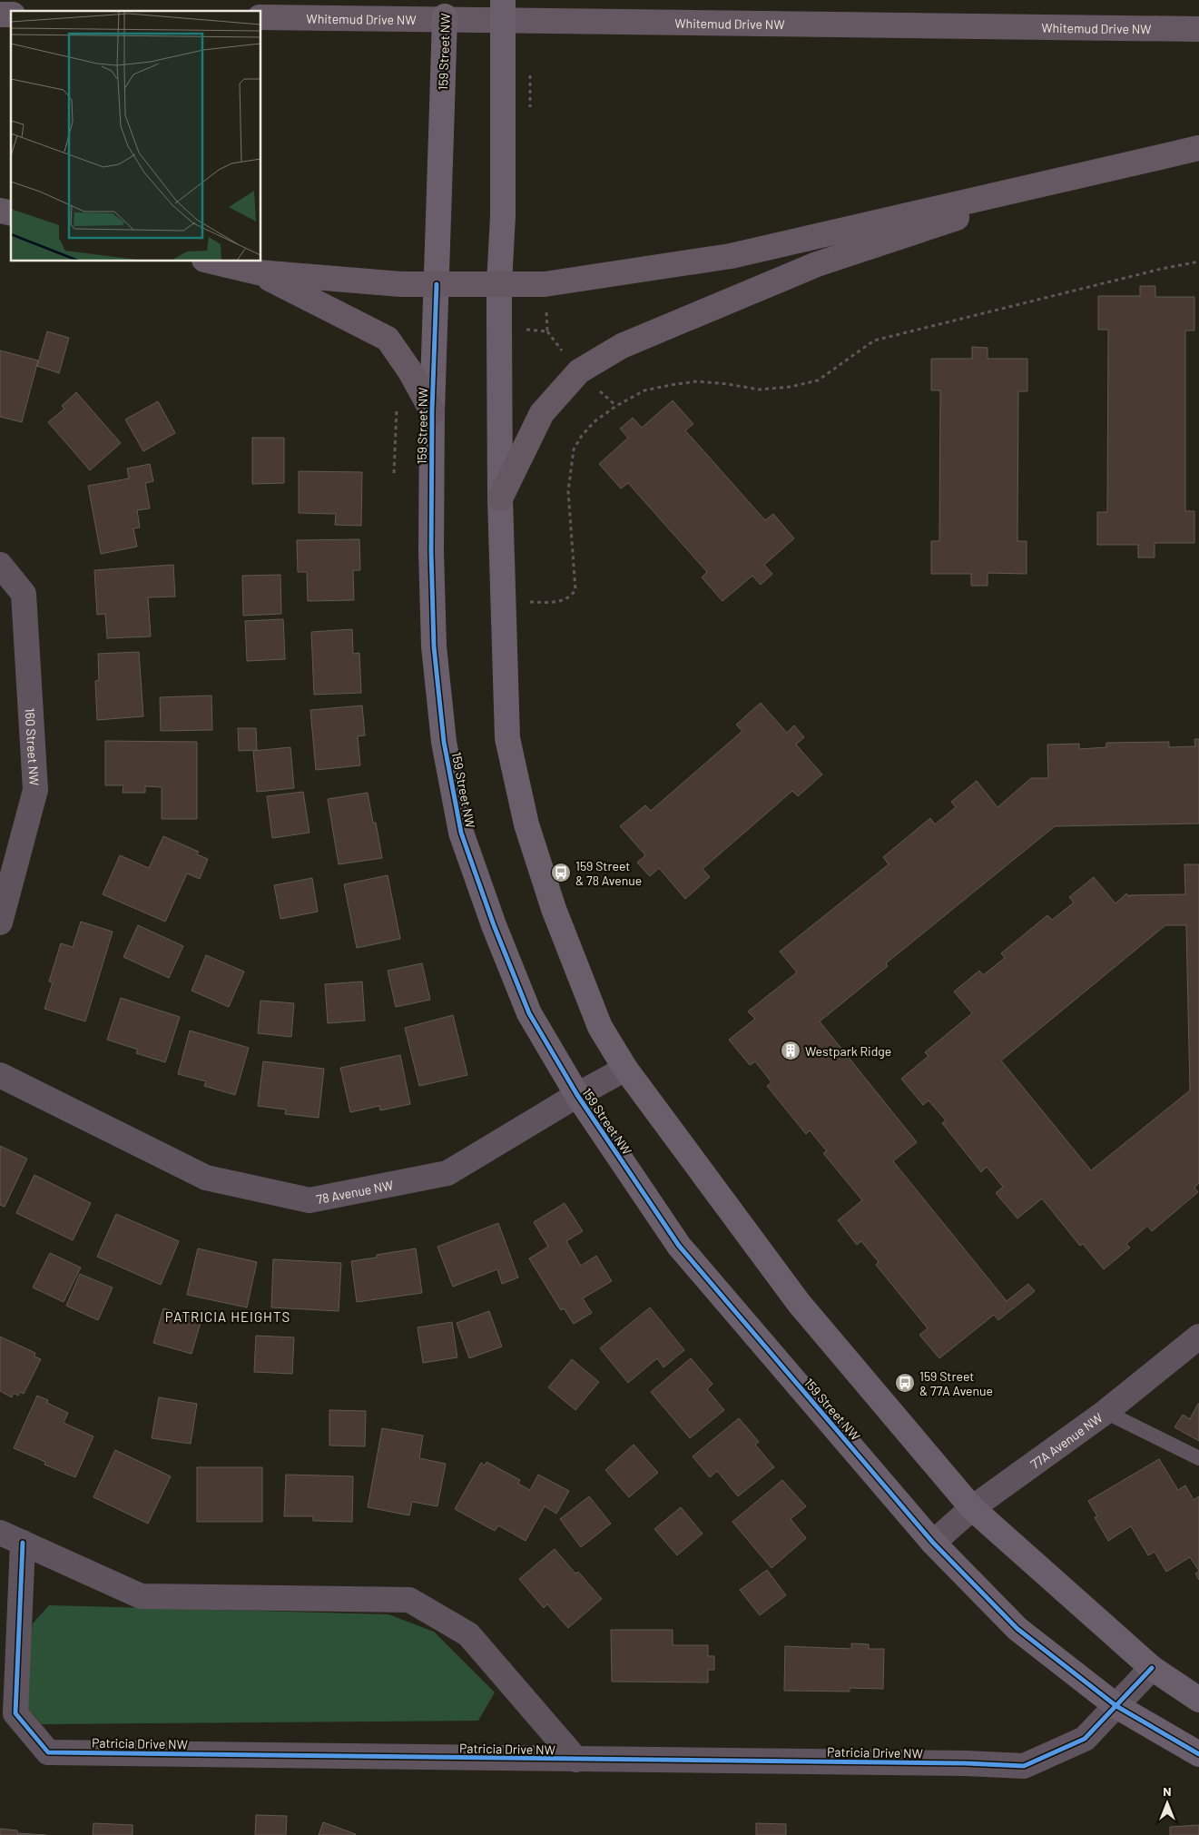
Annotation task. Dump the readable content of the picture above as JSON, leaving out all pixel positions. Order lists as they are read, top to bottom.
{
  "streets": {
    "highway": ["Whitemud Drive NW"],
    "street": [
      "159 Street NW",
      "160 Street NW",
      "78 Avenue NW",
      "77A Avenue NW",
      "Patricia Drive NW"
    ]
  },
  "crossings": [
    ["159 Street NW", "78 Avenue NW"],
    ["159 Street NW", "77A Avenue NW"],
    ["159 Street NW", "Patricia Drive NW"]
  ],
  "districts": ["PATRICIA HEIGHTS"],
  "places": {
    "bus stop": ["159 Street & 78 Avenue", "159 Street & 77A Avenue"],
    "building": ["Westpark Ridge"]
  },
  "north": "top"
}
